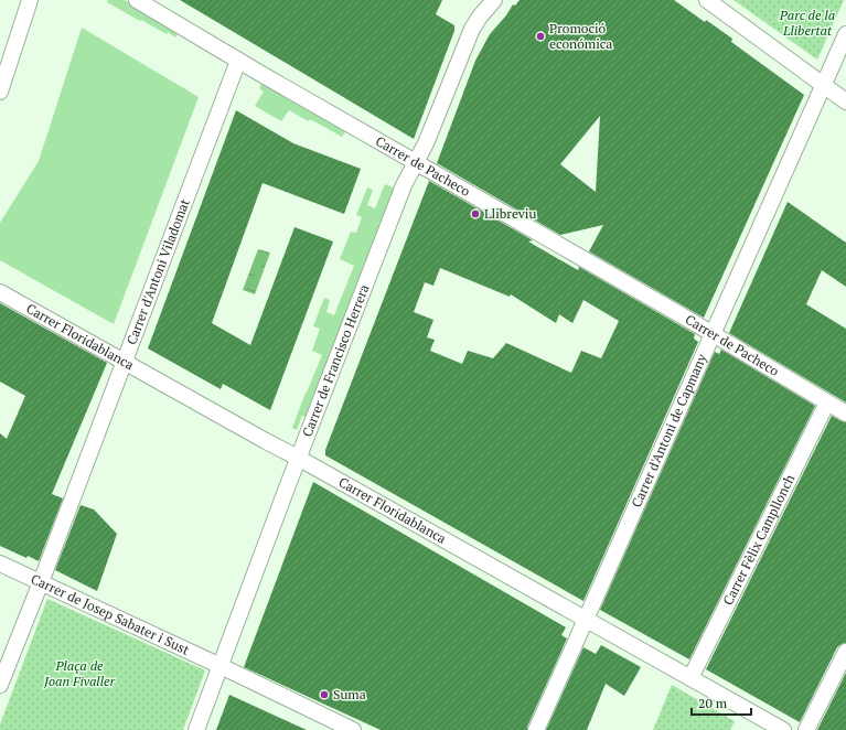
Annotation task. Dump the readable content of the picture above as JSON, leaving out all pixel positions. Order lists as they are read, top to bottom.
{
  "streets": {
    "street": [
      "Carrer de Pacheco",
      "Carrer d'Antoni Viladomat",
      "Carrer Floridablanca",
      "Carrer de Francisco Herrera",
      "Carrer d'Antoni de Capmany",
      "Carrer Fèlix Campllonch",
      "Carrer de Josep Sabater i Sust"
    ]
  },
  "crossings": [
    ["Carrer de Pacheco", "Carrer d'Antoni Viladomat"],
    ["Carrer de Pacheco", "Carrer de Francisco Herrera"],
    ["Carrer de Pacheco", "Carrer d'Antoni de Capmany"],
    ["Carrer de Pacheco", "Carrer Fèlix Campllonch"],
    ["Carrer d'Antoni Viladomat", "Carrer Floridablanca"],
    ["Carrer d'Antoni Viladomat", "Carrer de Josep Sabater i Sust"],
    ["Carrer Floridablanca", "Carrer de Francisco Herrera"],
    ["Carrer Floridablanca", "Carrer d'Antoni de Capmany"],
    ["Carrer Floridablanca", "Carrer Fèlix Campllonch"],
    ["Carrer de Francisco Herrera", "Carrer de Josep Sabater i Sust"]
  ],
  "parks": ["Parc de la Llibertat", "Plaça de Joan Fivaller"],
  "places": ["Promoció económica", "Llibreviu", "Suma"],
  "scale_bar": "20 m"
}
